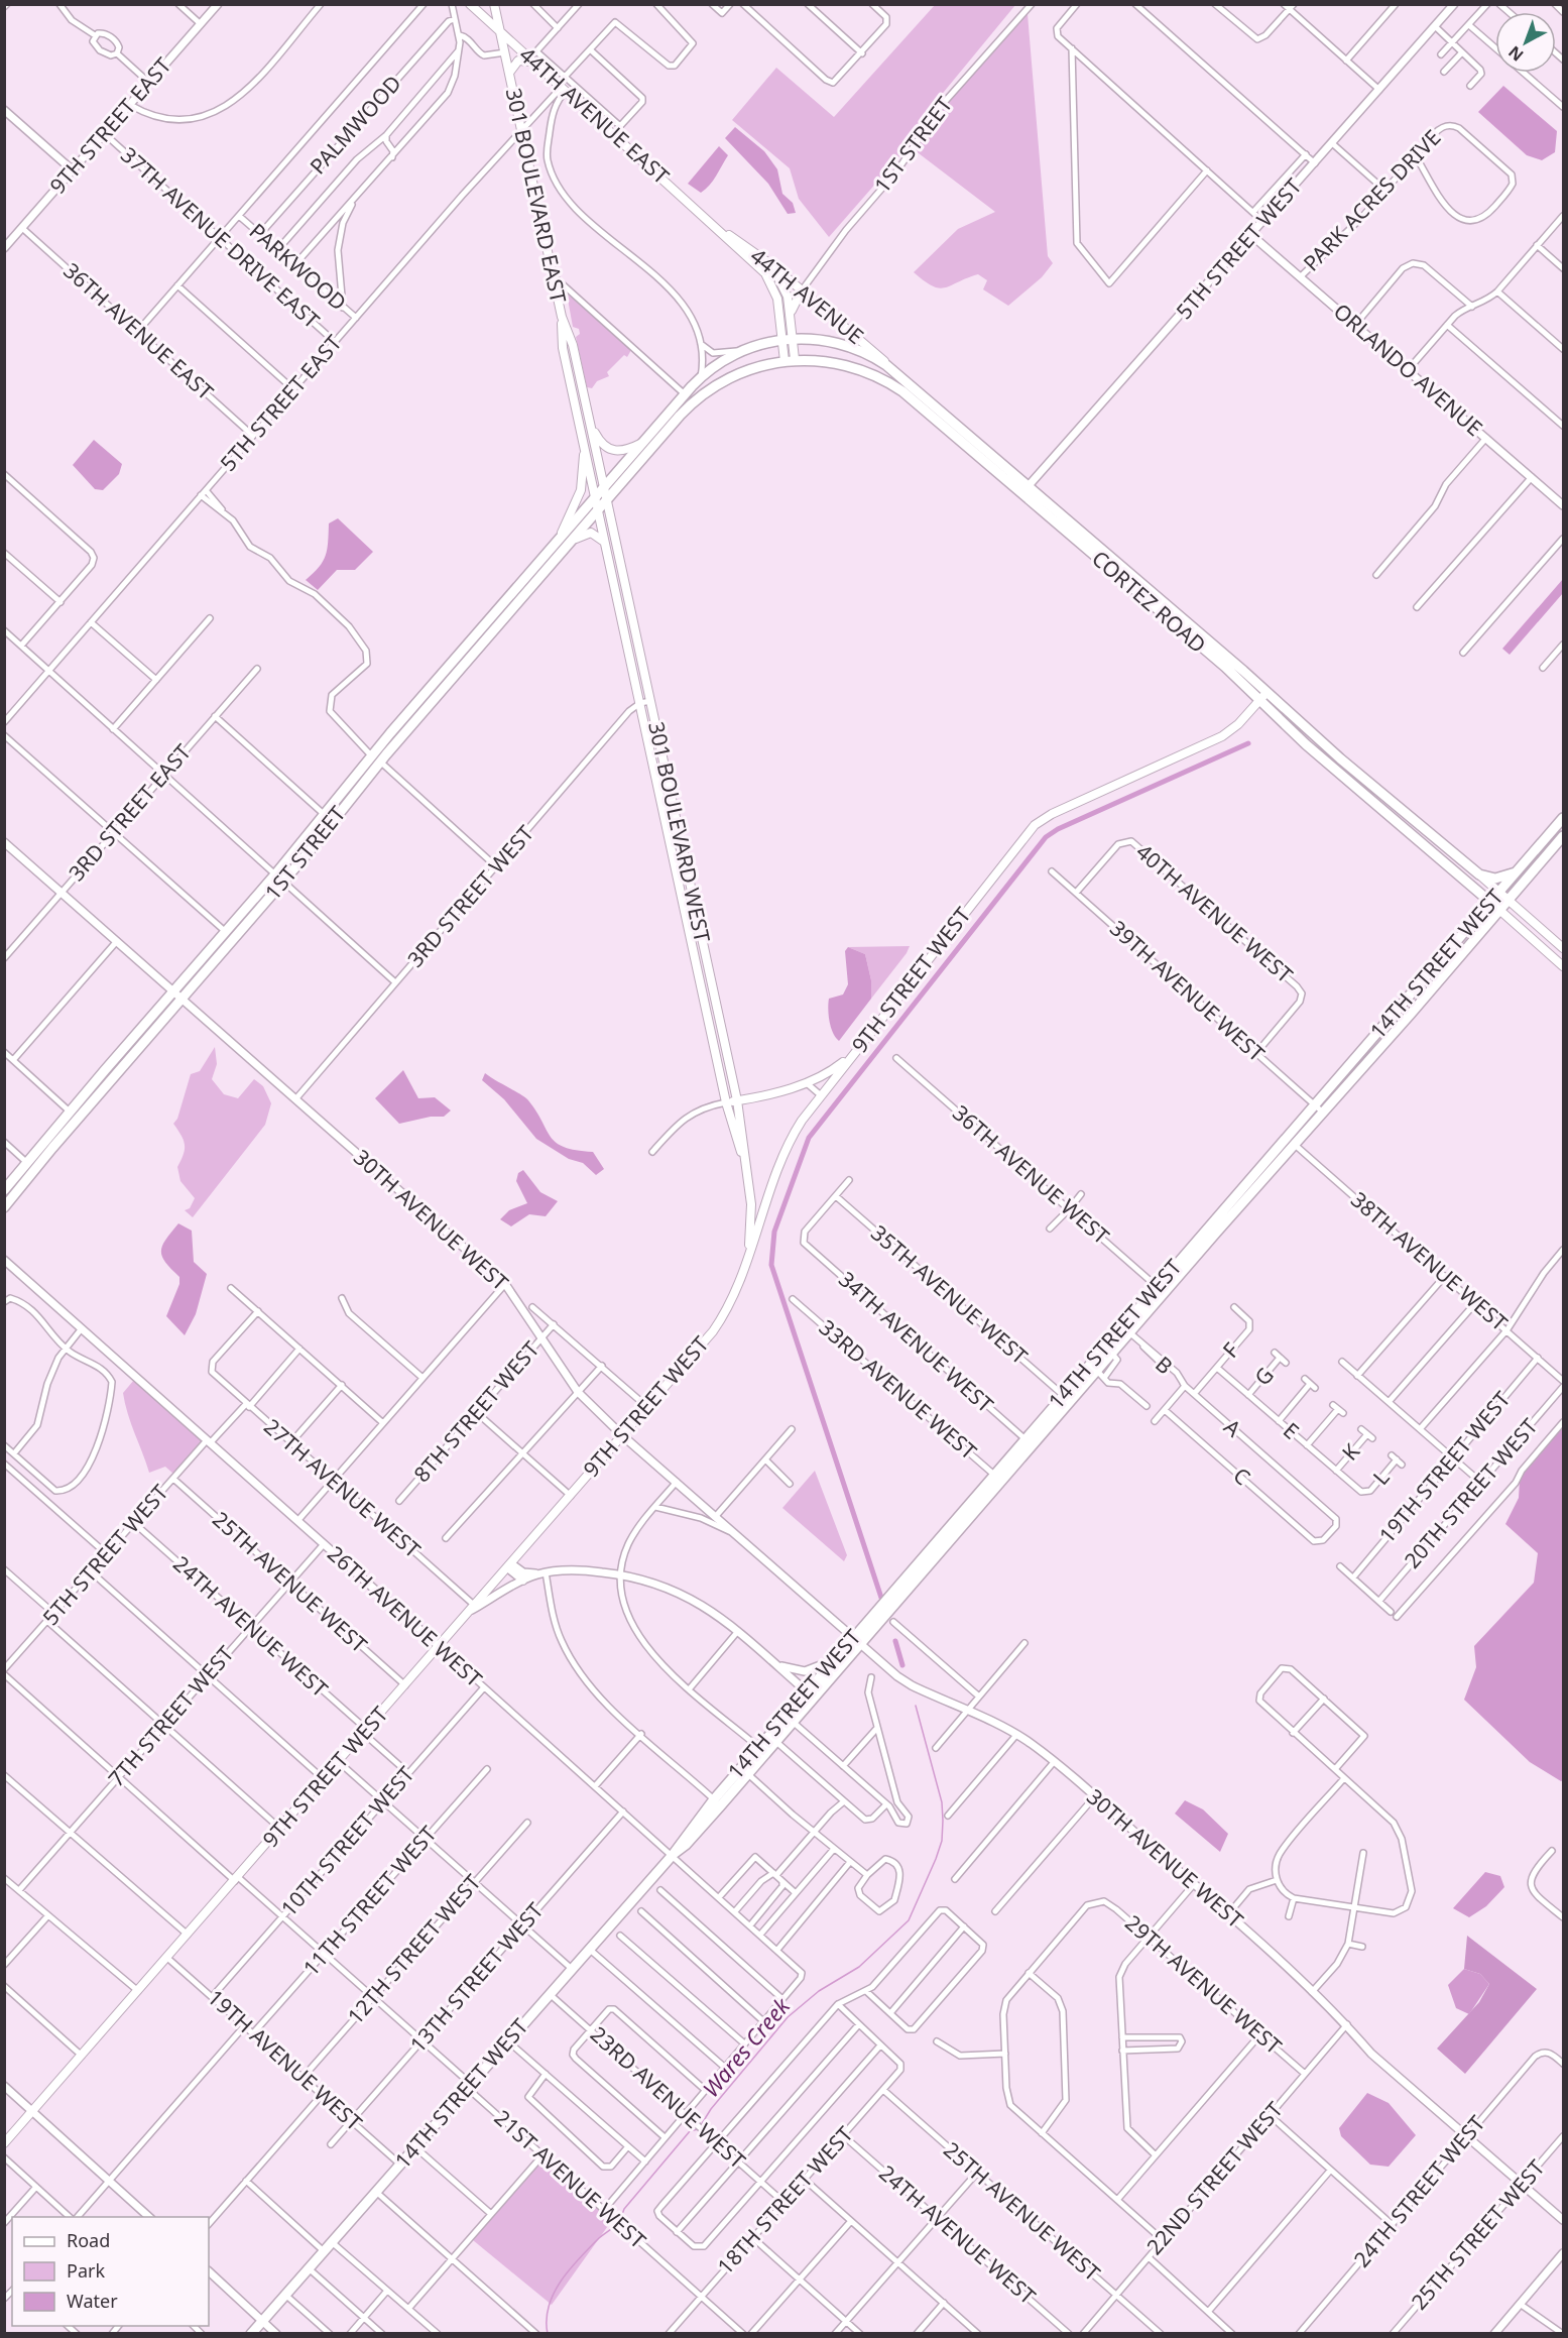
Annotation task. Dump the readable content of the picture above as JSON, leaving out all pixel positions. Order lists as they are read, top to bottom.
{
  "streets": {
    "main road": [
      "44TH AVENUE EAST",
      "1ST STREET",
      "301 BOULEVARD EAST",
      "44TH AVENUE",
      "CORTEZ ROAD",
      "301 BOULEVARD WEST",
      "14TH STREET WEST",
      "9TH STREET WEST"
    ],
    "street": [
      "PALMWOOD",
      "9TH STREET EAST",
      "PARK ACRES DRIVE",
      "37TH AVENUE DRIVE EAST",
      "5TH STREET WEST",
      "PARKWOOD",
      "36TH AVENUE EAST",
      "ORLANDO AVENUE",
      "5TH STREET EAST",
      "3RD STREET EAST",
      "3RD STREET WEST",
      "40TH AVENUE WEST",
      "39TH AVENUE WEST",
      "36TH AVENUE WEST",
      "30TH AVENUE WEST",
      "38TH AVENUE WEST",
      "35TH AVENUE WEST",
      "34TH AVENUE WEST",
      "F",
      "G",
      "33RD AVENUE WEST",
      "8TH STREET WEST",
      "A",
      "E",
      "K",
      "19TH STREET WEST",
      "C",
      "L",
      "27TH AVENUE WEST",
      "20TH STREET WEST",
      "25TH AVENUE WEST",
      "26TH AVENUE WEST",
      "24TH AVENUE WEST",
      "7TH STREET WEST",
      "10TH STREET WEST",
      "11TH STREET WEST",
      "12TH STREET WEST",
      "13TH STREET WEST",
      "29TH AVENUE WEST",
      "19TH AVENUE WEST",
      "23RD AVENUE WEST",
      "22ND STREET WEST",
      "21ST AVENUE WEST",
      "24TH STREET WEST",
      "18TH STREET WEST",
      "25TH STREET WEST"
    ]
  },
  "crossings": [
    ["44TH AVENUE EAST", "301 BOULEVARD EAST"],
    ["44TH AVENUE EAST", "44TH AVENUE"],
    ["44TH AVENUE EAST", "5TH STREET EAST"],
    ["PALMWOOD", "PARKWOOD"],
    ["9TH STREET EAST", "37TH AVENUE DRIVE EAST"],
    ["9TH STREET EAST", "36TH AVENUE EAST"],
    ["1ST STREET", "301 BOULEVARD EAST"],
    ["1ST STREET", "44TH AVENUE"],
    ["1ST STREET", "CORTEZ ROAD"],
    ["1ST STREET", "301 BOULEVARD WEST"],
    ["1ST STREET", "30TH AVENUE WEST"],
    ["301 BOULEVARD EAST", "5TH STREET EAST"],
    ["301 BOULEVARD EAST", "CORTEZ ROAD"],
    ["301 BOULEVARD EAST", "301 BOULEVARD WEST"],
    ["PARK ACRES DRIVE", "ORLANDO AVENUE"],
    ["37TH AVENUE DRIVE EAST", "5TH STREET EAST"],
    ["5TH STREET WEST", "ORLANDO AVENUE"],
    ["5TH STREET WEST", "CORTEZ ROAD"],
    ["5TH STREET WEST", "27TH AVENUE WEST"],
    ["5TH STREET WEST", "25TH AVENUE WEST"],
    ["5TH STREET WEST", "26TH AVENUE WEST"],
    ["5TH STREET WEST", "24TH AVENUE WEST"],
    ["5TH STREET WEST", "21ST AVENUE WEST"],
    ["PARKWOOD", "5TH STREET EAST"],
    ["44TH AVENUE", "CORTEZ ROAD"],
    ["36TH AVENUE EAST", "5TH STREET EAST"],
    ["CORTEZ ROAD", "301 BOULEVARD WEST"],
    ["CORTEZ ROAD", "14TH STREET WEST"],
    ["CORTEZ ROAD", "9TH STREET WEST"],
    ["3RD STREET EAST", "30TH AVENUE WEST"],
    ["301 BOULEVARD WEST", "3RD STREET WEST"],
    ["301 BOULEVARD WEST", "9TH STREET WEST"],
    ["3RD STREET WEST", "30TH AVENUE WEST"],
    ["40TH AVENUE WEST", "39TH AVENUE WEST"],
    ["14TH STREET WEST", "39TH AVENUE WEST"],
    ["14TH STREET WEST", "36TH AVENUE WEST"],
    ["14TH STREET WEST", "30TH AVENUE WEST"],
    ["14TH STREET WEST", "38TH AVENUE WEST"],
    ["14TH STREET WEST", "35TH AVENUE WEST"],
    ["14TH STREET WEST", "34TH AVENUE WEST"],
    ["14TH STREET WEST", "33RD AVENUE WEST"],
    ["14TH STREET WEST", "A"],
    ["14TH STREET WEST", "26TH AVENUE WEST"],
    ["14TH STREET WEST", "19TH AVENUE WEST"],
    ["14TH STREET WEST", "23RD AVENUE WEST"],
    ["14TH STREET WEST", "21ST AVENUE WEST"],
    ["9TH STREET WEST", "30TH AVENUE WEST"],
    ["9TH STREET WEST", "27TH AVENUE WEST"],
    ["9TH STREET WEST", "25TH AVENUE WEST"],
    ["9TH STREET WEST", "26TH AVENUE WEST"],
    ["9TH STREET WEST", "24TH AVENUE WEST"],
    ["9TH STREET WEST", "19TH AVENUE WEST"],
    ["9TH STREET WEST", "21ST AVENUE WEST"],
    ["30TH AVENUE WEST", "8TH STREET WEST"],
    ["30TH AVENUE WEST", "22ND STREET WEST"],
    ["30TH AVENUE WEST", "24TH STREET WEST"],
    ["30TH AVENUE WEST", "25TH STREET WEST"],
    ["38TH AVENUE WEST", "19TH STREET WEST"],
    ["35TH AVENUE WEST", "34TH AVENUE WEST"],
    ["F", "A"],
    ["F", "E"],
    ["G", "E"],
    ["A", "C"],
    ["E", "K"],
    ["E", "L"],
    ["25TH AVENUE WEST", "7TH STREET WEST"],
    ["25TH AVENUE WEST", "22ND STREET WEST"],
    ["25TH AVENUE WEST", "18TH STREET WEST"],
    ["26TH AVENUE WEST", "7TH STREET WEST"],
    ["26TH AVENUE WEST", "10TH STREET WEST"],
    ["26TH AVENUE WEST", "13TH STREET WEST"],
    ["24TH AVENUE WEST", "7TH STREET WEST"],
    ["24TH AVENUE WEST", "10TH STREET WEST"],
    ["24TH AVENUE WEST", "18TH STREET WEST"],
    ["7TH STREET WEST", "21ST AVENUE WEST"],
    ["10TH STREET WEST", "19TH AVENUE WEST"],
    ["10TH STREET WEST", "21ST AVENUE WEST"],
    ["11TH STREET WEST", "19TH AVENUE WEST"],
    ["11TH STREET WEST", "21ST AVENUE WEST"],
    ["12TH STREET WEST", "19TH AVENUE WEST"],
    ["12TH STREET WEST", "21ST AVENUE WEST"],
    ["13TH STREET WEST", "19TH AVENUE WEST"],
    ["13TH STREET WEST", "21ST AVENUE WEST"],
    ["29TH AVENUE WEST", "22ND STREET WEST"],
    ["23RD AVENUE WEST", "18TH STREET WEST"],
    ["21ST AVENUE WEST", "18TH STREET WEST"]
  ],
  "water": ["Wares Creek"],
  "legend": ["Road", "Park", "Water"],
  "north": "bottom left"
}
